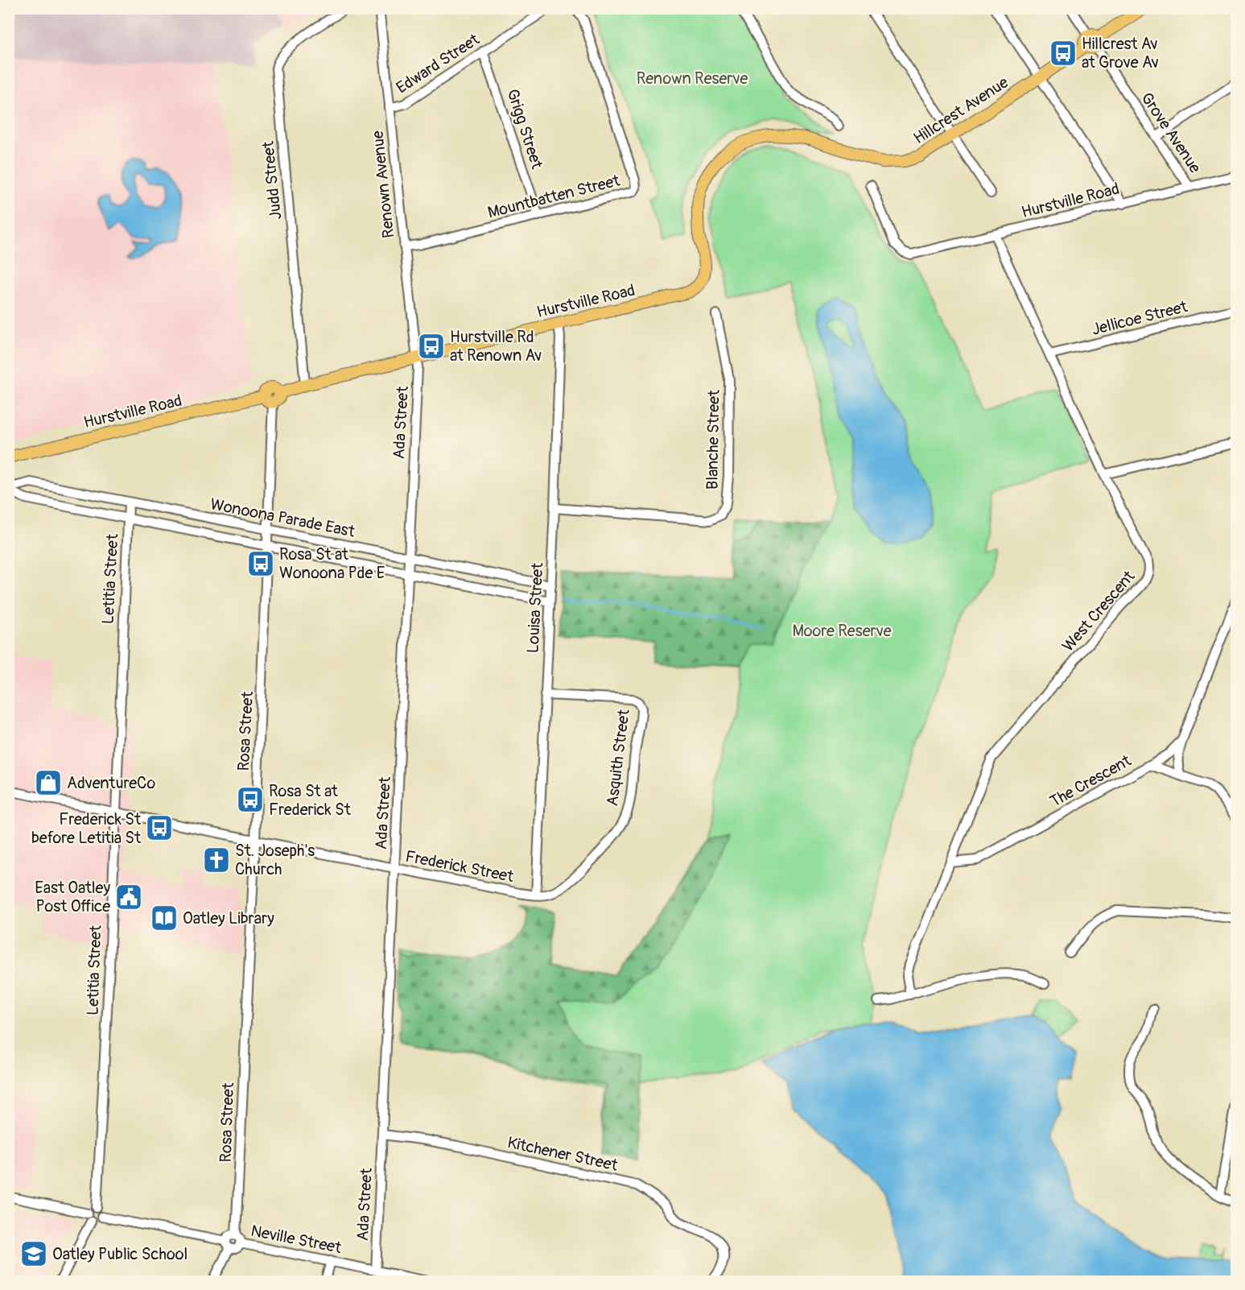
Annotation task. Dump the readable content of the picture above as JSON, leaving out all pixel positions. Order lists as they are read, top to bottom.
{
  "streets": {
    "main road": ["Hillcrest Avenue", "Hurstville Road"],
    "street": [
      "Edward Street",
      "Grigg Street",
      "Grove Avenue",
      "Judd Street",
      "Renown Avenue",
      "Mountbatten Street",
      "Jellicoe Street",
      "Ada Street",
      "Blanche Street",
      "Wonoona Parade East",
      "Letitia Street",
      "Louisa Street",
      "West Crescent",
      "Rosa Street",
      "Asquith Street",
      "The Crescent",
      "Frederick Street",
      "Kitchener Street",
      "Neville Street"
    ]
  },
  "crossings": [
    ["Edward Street", "Grigg Street"],
    ["Edward Street", "Renown Avenue"],
    ["Hillcrest Avenue", "Grove Avenue"],
    ["Hillcrest Avenue", "Hurstville Road"],
    ["Grigg Street", "Mountbatten Street"],
    ["Grove Avenue", "Hurstville Road"],
    ["Judd Street", "Hurstville Road"],
    ["Renown Avenue", "Mountbatten Street"],
    ["Renown Avenue", "Hurstville Road"],
    ["Renown Avenue", "Ada Street"],
    ["Hurstville Road", "Ada Street"],
    ["Hurstville Road", "Louisa Street"],
    ["Hurstville Road", "West Crescent"],
    ["Hurstville Road", "Rosa Street"],
    ["Jellicoe Street", "West Crescent"],
    ["Ada Street", "Wonoona Parade East"],
    ["Ada Street", "Frederick Street"],
    ["Ada Street", "Kitchener Street"],
    ["Ada Street", "Neville Street"],
    ["Blanche Street", "Louisa Street"],
    ["Wonoona Parade East", "Letitia Street"],
    ["Wonoona Parade East", "Louisa Street"],
    ["Wonoona Parade East", "Rosa Street"],
    ["Letitia Street", "Frederick Street"],
    ["Letitia Street", "Neville Street"],
    ["Louisa Street", "Asquith Street"],
    ["Louisa Street", "Frederick Street"],
    ["West Crescent", "The Crescent"],
    ["Rosa Street", "Frederick Street"],
    ["Rosa Street", "Neville Street"],
    ["Asquith Street", "Frederick Street"]
  ],
  "parks": ["Renown Reserve", "Moore Reserve"],
  "places": {
    "bus stop": [
      "Hillcrest Av at Grove Av",
      "Hurstville Rd at Renown Av",
      "Rosa St at Wonoona Pde E",
      "Rosa St at Frederick St",
      "Frederick St before Letitia St"
    ],
    "shop": ["AdventureCo"],
    "church": ["St. Joseph's Church"],
    "public building": ["East Oatley Post Office"],
    "library": ["Oatley Library"],
    "school or university": ["Oatley Public School"]
  }
}
